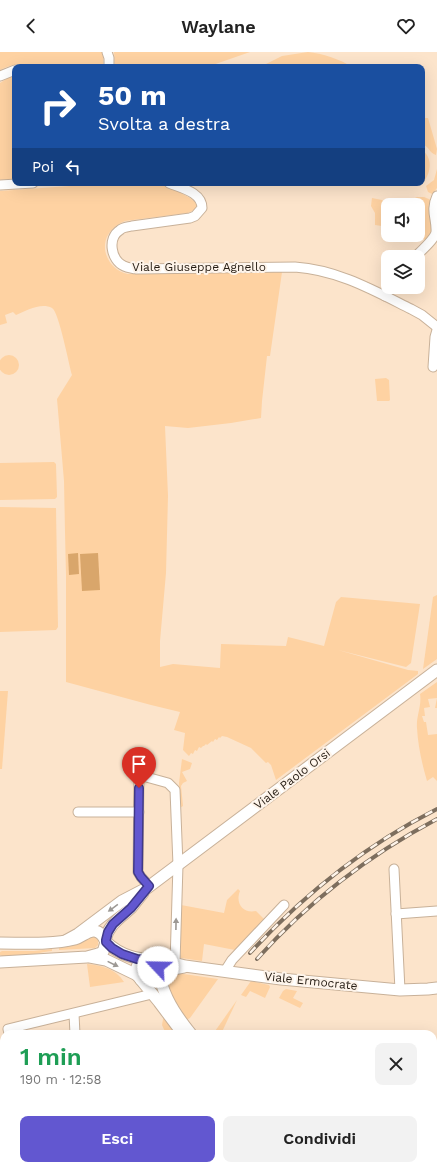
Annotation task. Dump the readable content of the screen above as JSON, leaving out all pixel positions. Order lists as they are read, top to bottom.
{
  "streets": {
    "main road": ["Viale Paolo Orsi", "Viale Ermocrate"],
    "street": ["Viale Giuseppe Agnello"]
  },
  "page": {
    "header": "Waylane",
    "turn": ["50 m", "Svolta a destra"],
    "then": "Poi",
    "heading": ["1 min", "190 m · 12:58"],
    "buttons": ["Esci", "Condividi"]
  }
}
